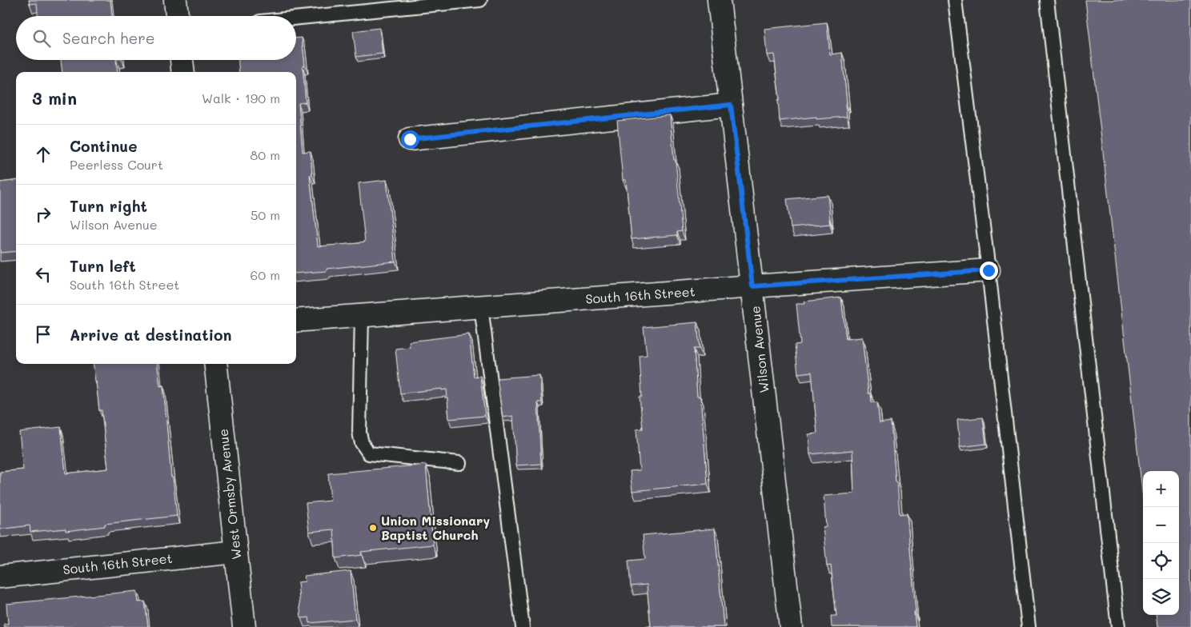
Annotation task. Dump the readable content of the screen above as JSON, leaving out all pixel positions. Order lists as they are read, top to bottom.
{
  "streets": {
    "street": ["South 16th Street", "Wilson Avenue", "West Ormsby Avenue"]
  },
  "crossings": [
    ["South 16th Street", "Wilson Avenue"],
    ["South 16th Street", "West Ormsby Avenue"]
  ],
  "places": ["Union Missionary Baptist Church"],
  "page": {
    "search": "Search here",
    "heading": ["3 min", "Walk · 190 m"],
    "list": [
      ["Continue", "Peerless Court", "80 m"],
      ["Turn right", "Wilson Avenue", "50 m"],
      ["Turn left", "South 16th Street", "60 m"],
      "Arrive at destination"
    ],
    "map_buttons": ["+", "−"]
  }
}
